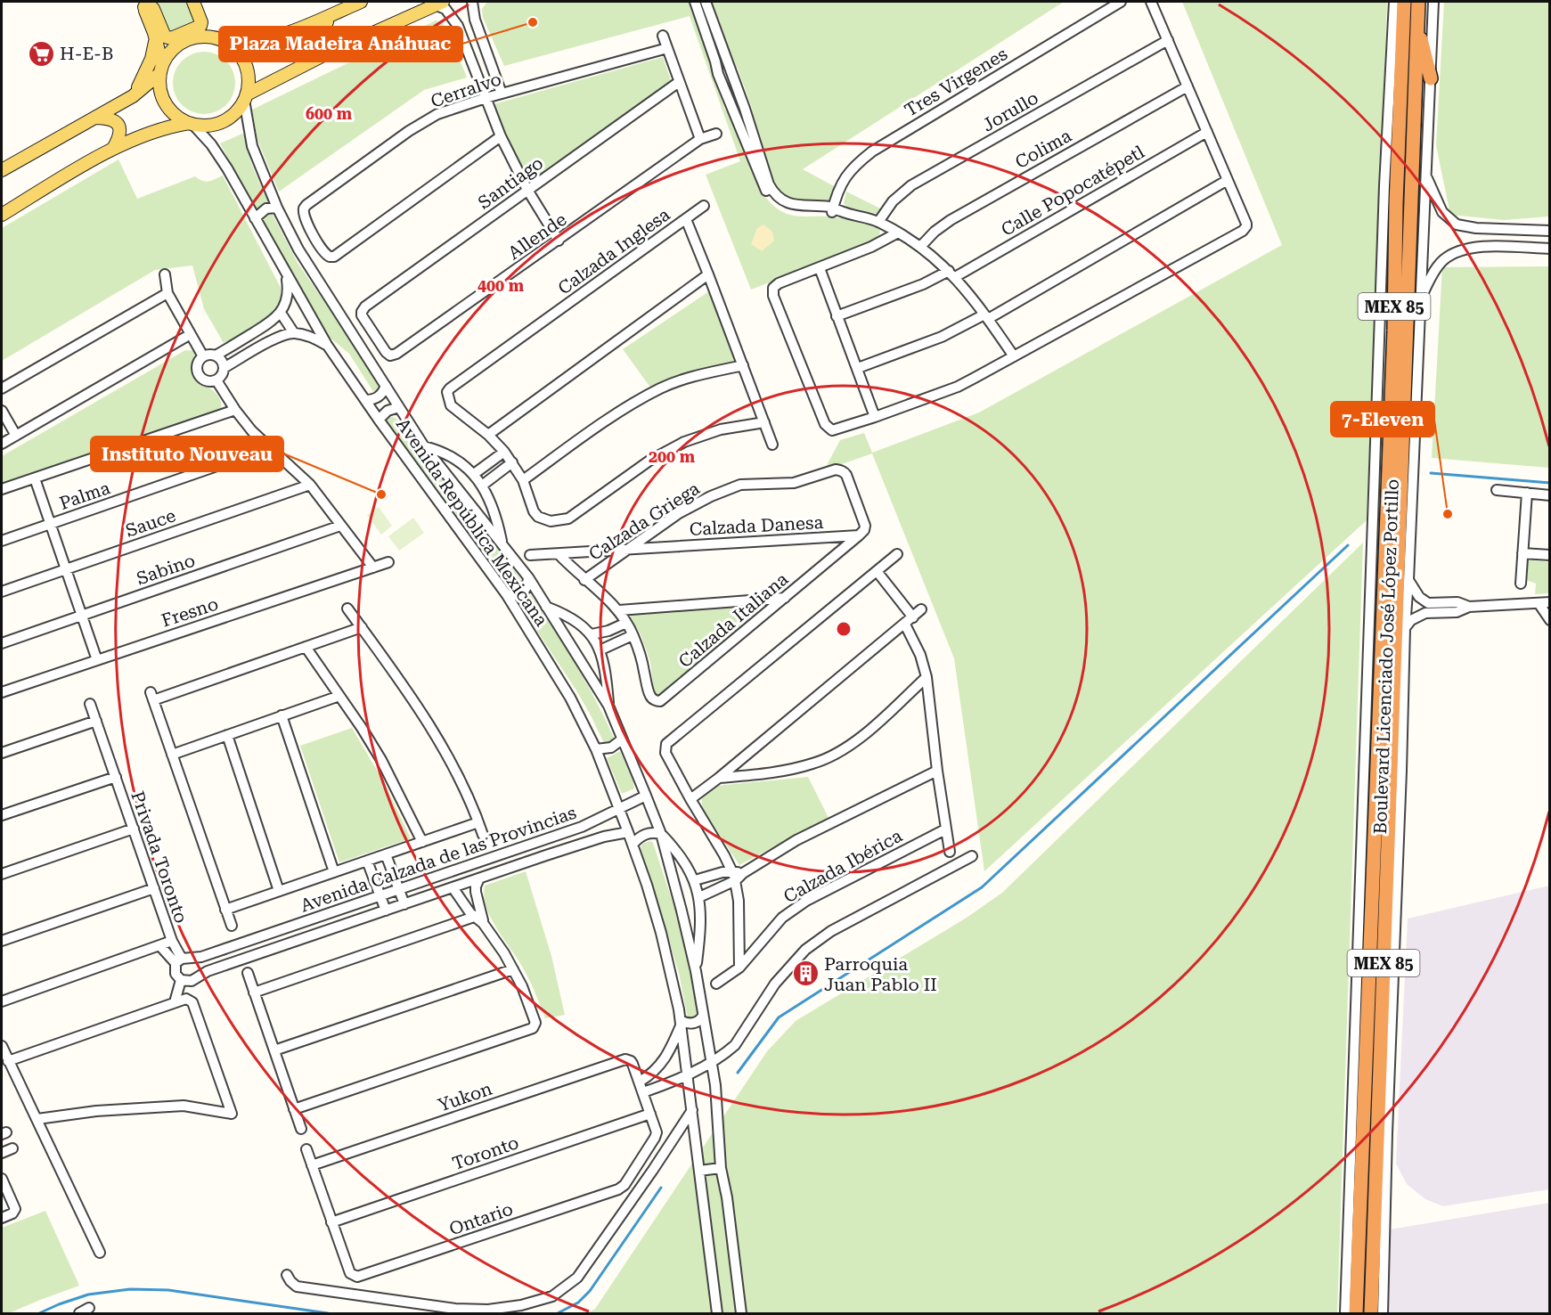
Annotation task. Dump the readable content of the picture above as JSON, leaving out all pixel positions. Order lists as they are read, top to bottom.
{
  "streets": {
    "highway": ["MEX 85", "Boulevard Licenciado José López Portillo"],
    "street": [
      "Tres Virgenes",
      "Cerralvo",
      "Jorullo",
      "Colima",
      "Santiago",
      "Calle Popocatépetl",
      "Allende",
      "Calzada Inglesa",
      "Palma",
      "Calzada Griega",
      "Avenida República Mexicana",
      "Sauce",
      "Calzada Danesa",
      "Sabino",
      "Fresno",
      "Calzada Italiana",
      "Privada Toronto",
      "Avenida Calzada de las Provincias",
      "Calzada Ibérica",
      "Yukon",
      "Toronto",
      "Ontario"
    ]
  },
  "crossings": [
    ["Santiago", "Allende"],
    ["Calzada Griega", "Calzada Danesa"],
    ["Calzada Griega", "Calzada Italiana"],
    ["Avenida República Mexicana", "Avenida Calzada de las Provincias"],
    ["Calzada Danesa", "Calzada Italiana"],
    ["Toronto", "Ontario"]
  ],
  "places": {
    "other": ["Plaza Madeira Anáhuac", "Instituto Nouveau", "7-Eleven"],
    "supermarket": ["H-E-B"],
    "building": ["Parroquia Juan Pablo II"]
  },
  "rings": ["600 m", "400 m", "200 m"]
}
